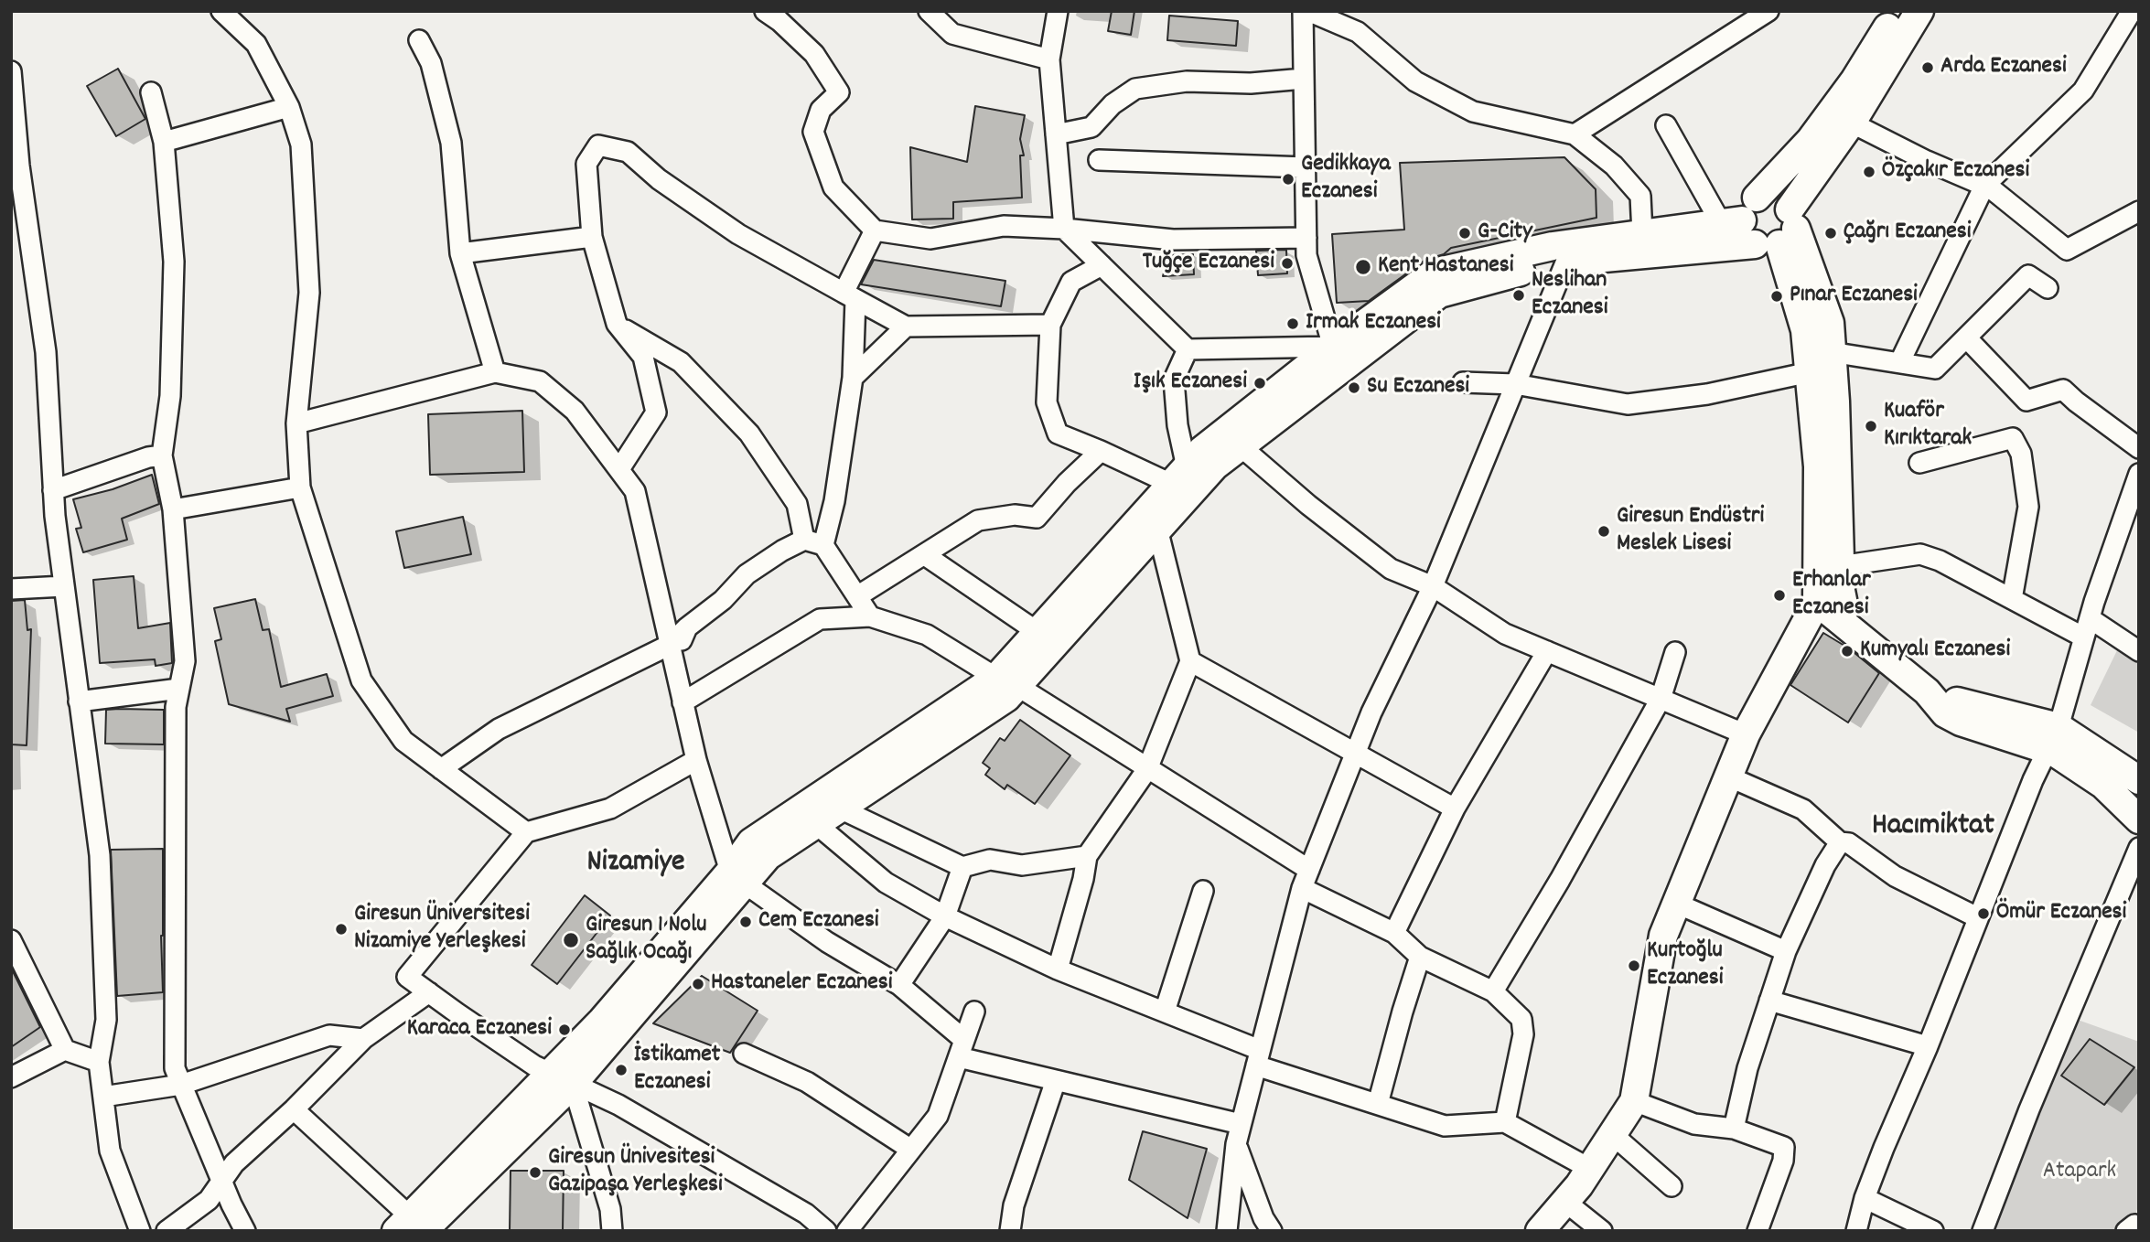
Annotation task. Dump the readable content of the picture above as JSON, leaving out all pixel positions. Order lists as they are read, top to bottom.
{
  "districts": ["Hacımiktat", "Nizamiye"],
  "parks": ["Atapark"],
  "places": [
    "Arda Eczanesi",
    "Özçakır Eczanesi",
    "Gedikkaya Eczanesi",
    "G-City",
    "Çağrı Eczanesi",
    "Tuğçe Eczanesi",
    "Kent Hastanesi",
    "Neslihan Eczanesi",
    "Pınar Eczanesi",
    "Irmak Eczanesi",
    "Işık Eczanesi",
    "Su Eczanesi",
    "Kuaför Kırıktarak",
    "Giresun Endüstri Meslek Lisesi",
    "Erhanlar Eczanesi",
    "Kumyalı Eczanesi",
    "Ömür Eczanesi",
    "Cem Eczanesi",
    "Giresun Üniversitesi Nizamiye Yerleşkesi",
    "Giresun 1 Nolu Sağlık Ocağı",
    "Kurtoğlu Eczanesi",
    "Hastaneler Eczanesi",
    "Karaca Eczanesi",
    "İstikamet Eczanesi",
    "Giresun Ünivesitesi Gazipaşa Yerleşkesi"
  ]
}
